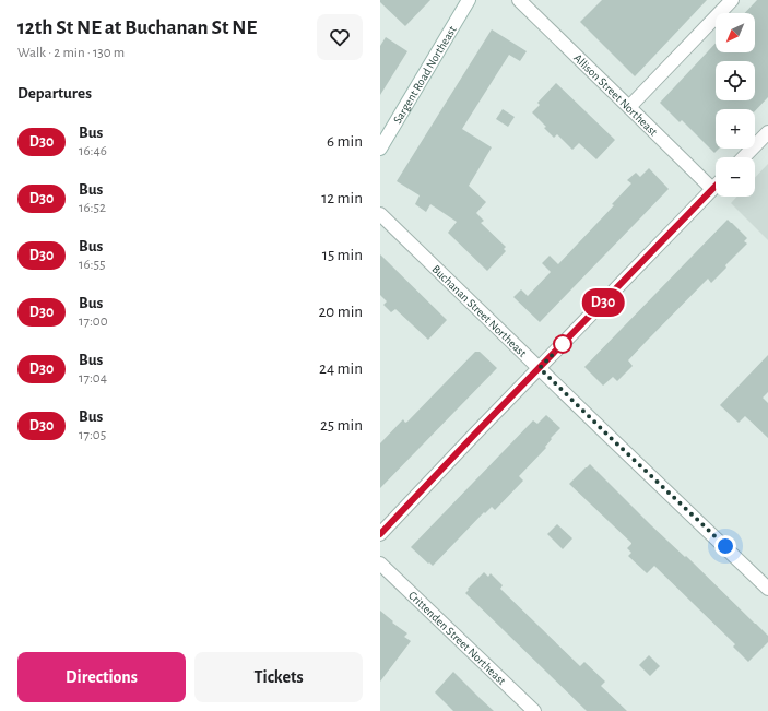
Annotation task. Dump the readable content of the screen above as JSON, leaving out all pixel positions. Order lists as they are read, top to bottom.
{
  "streets": {
    "street": [
      "Sargent Road Northeast",
      "Allison Street Northeast",
      "Buchanan Street Northeast",
      "Crittenden Street Northeast"
    ]
  },
  "lines": ["bus line D30"],
  "north": "bottom left",
  "page": {
    "heading": [
      ["12th St NE at Buchanan St NE", "Walk · 2 min · 130 m"],
      "Departures"
    ],
    "on_map": "D30",
    "map_buttons": ["+", "−"],
    "list": [
      {
        "mark": "D30",
        "name": "Bus",
        "note": "16:46",
        "value": "6 min"
      },
      {
        "mark": "D30",
        "name": "Bus",
        "note": "16:52",
        "value": "12 min"
      },
      {
        "mark": "D30",
        "name": "Bus",
        "note": "16:55",
        "value": "15 min"
      },
      {
        "mark": "D30",
        "name": "Bus",
        "note": "17:00",
        "value": "20 min"
      },
      {
        "mark": "D30",
        "name": "Bus",
        "note": "17:04",
        "value": "24 min"
      },
      {
        "mark": "D30",
        "name": "Bus",
        "note": "17:05",
        "value": "25 min"
      }
    ],
    "buttons": ["Directions", "Tickets"]
  }
}
